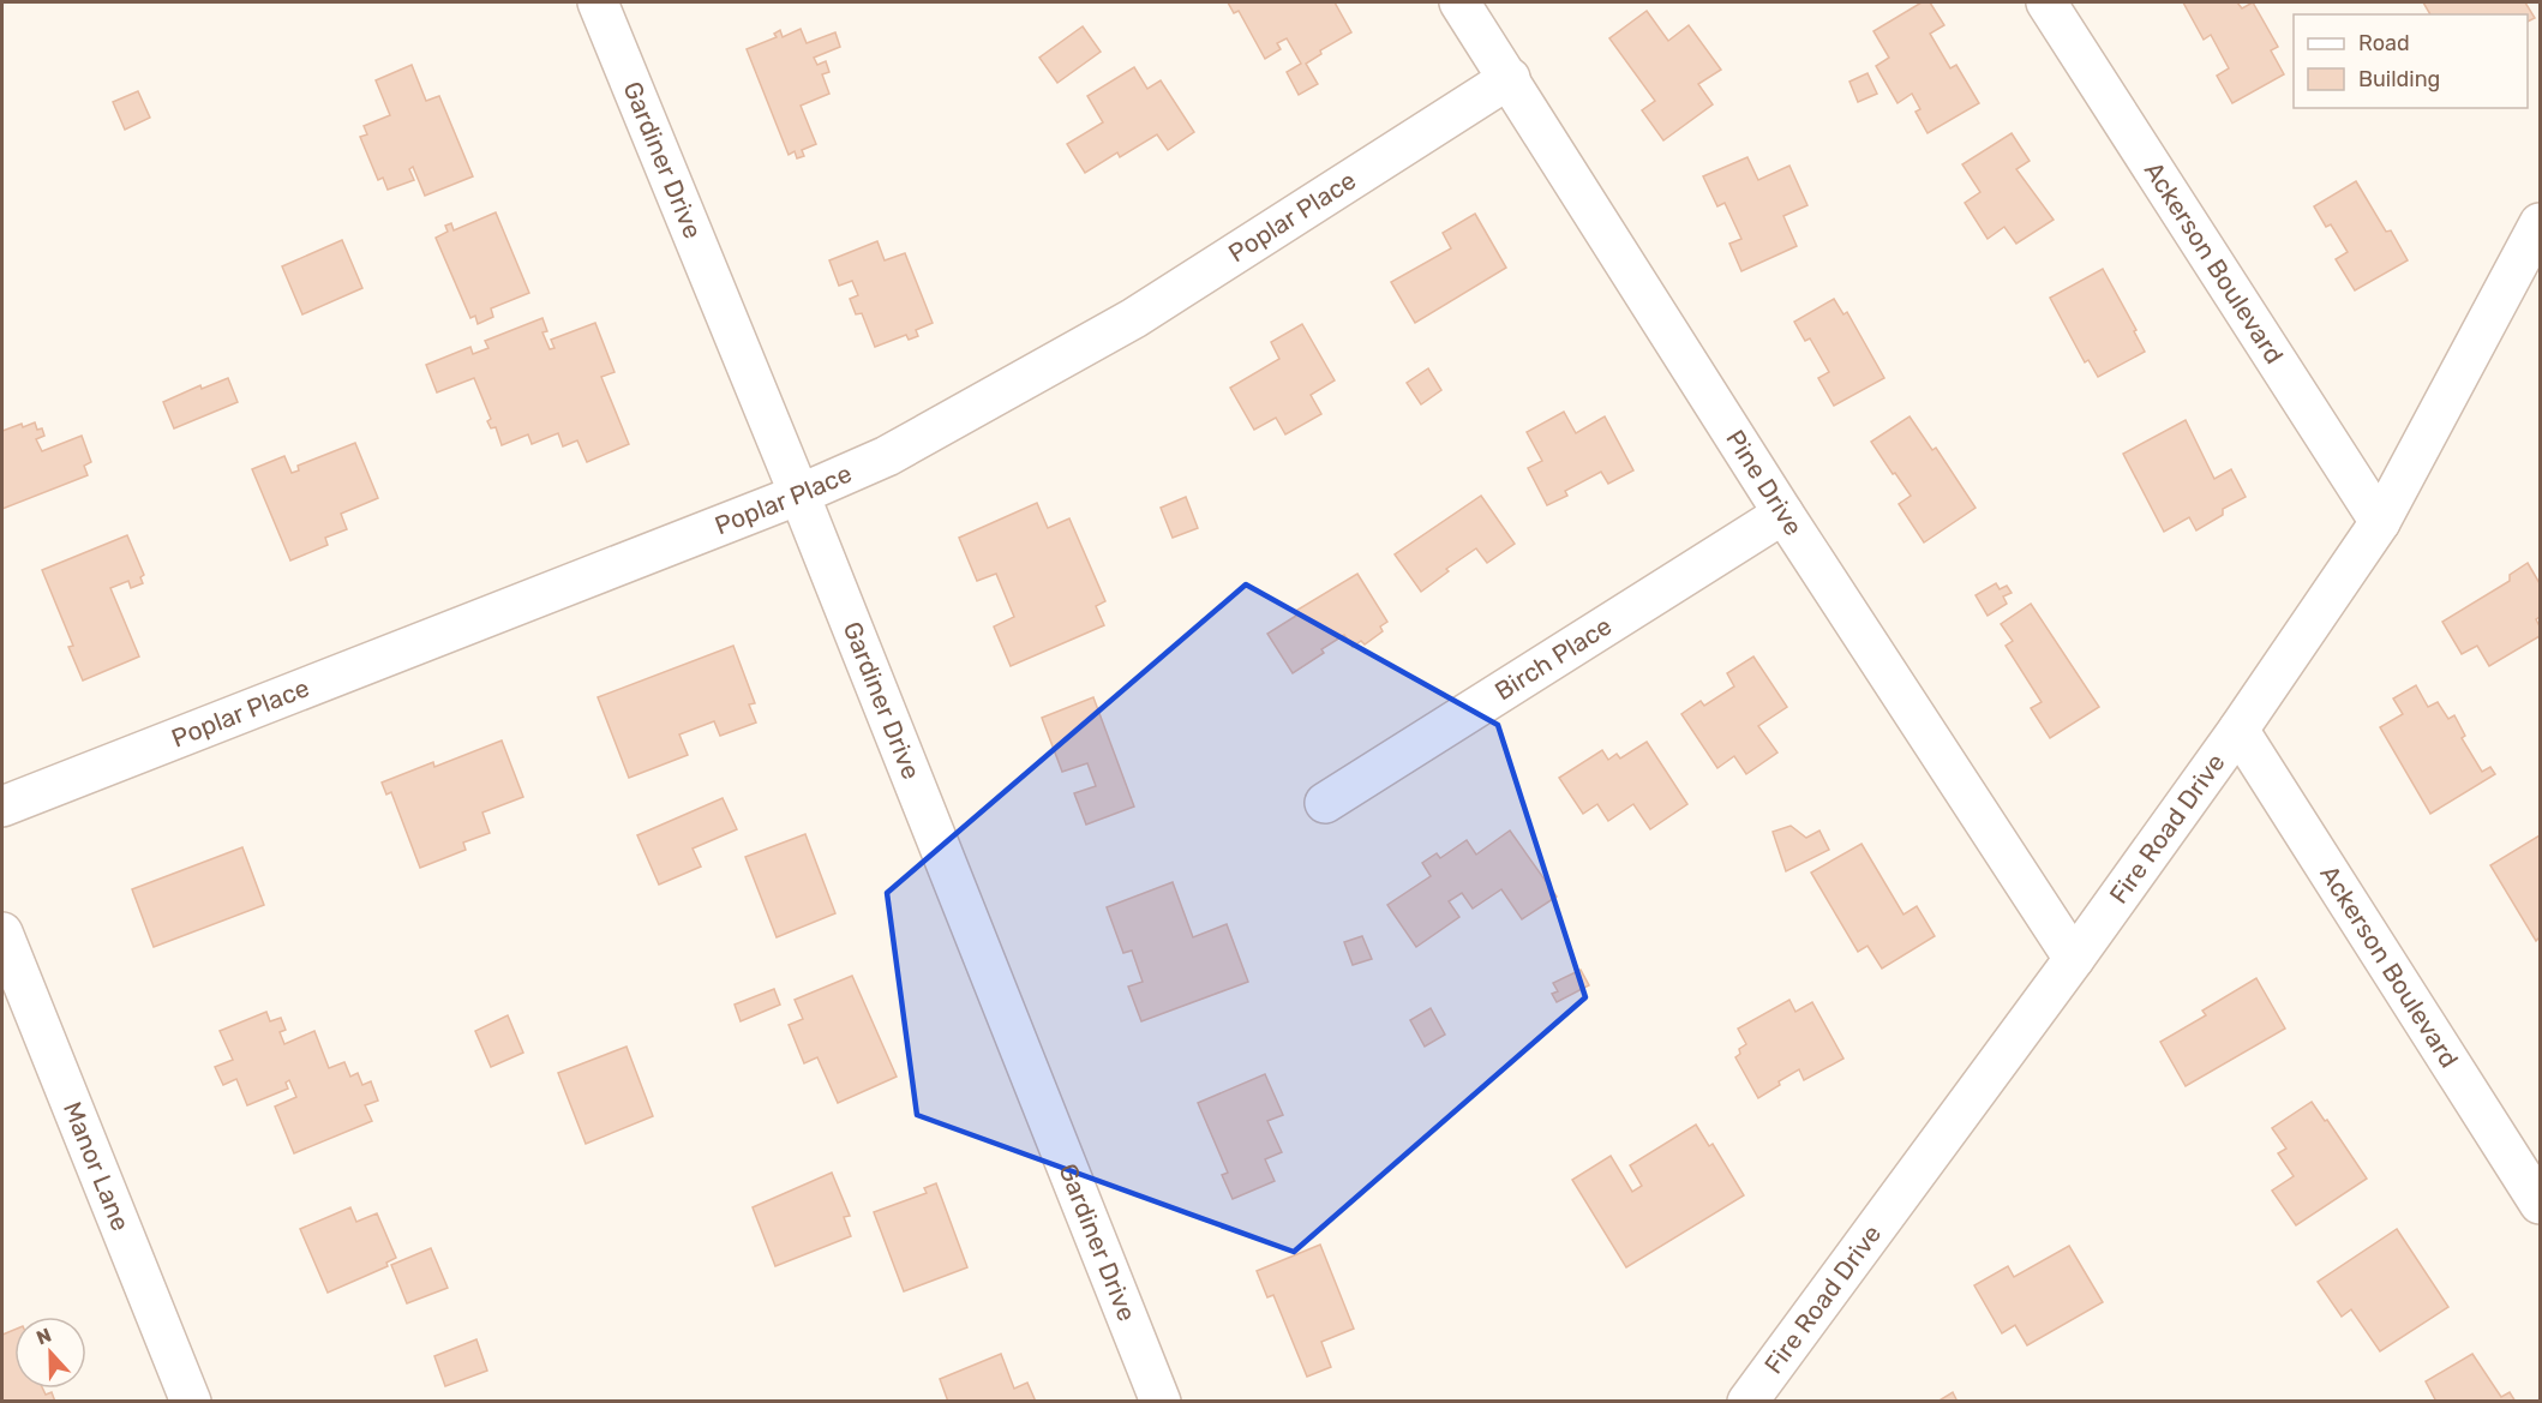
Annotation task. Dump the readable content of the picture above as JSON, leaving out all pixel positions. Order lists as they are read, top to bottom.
{
  "streets": {
    "street": [
      "Gardiner Drive",
      "Poplar Place",
      "Ackerson Boulevard",
      "Pine Drive",
      "Birch Place",
      "Fire Road Drive",
      "Manor Lane"
    ]
  },
  "crossings": [
    ["Gardiner Drive", "Poplar Place"],
    ["Poplar Place", "Pine Drive"],
    ["Ackerson Boulevard", "Fire Road Drive"],
    ["Pine Drive", "Birch Place"],
    ["Pine Drive", "Fire Road Drive"]
  ],
  "legend": ["Road", "Building"],
  "north": "top"
}
